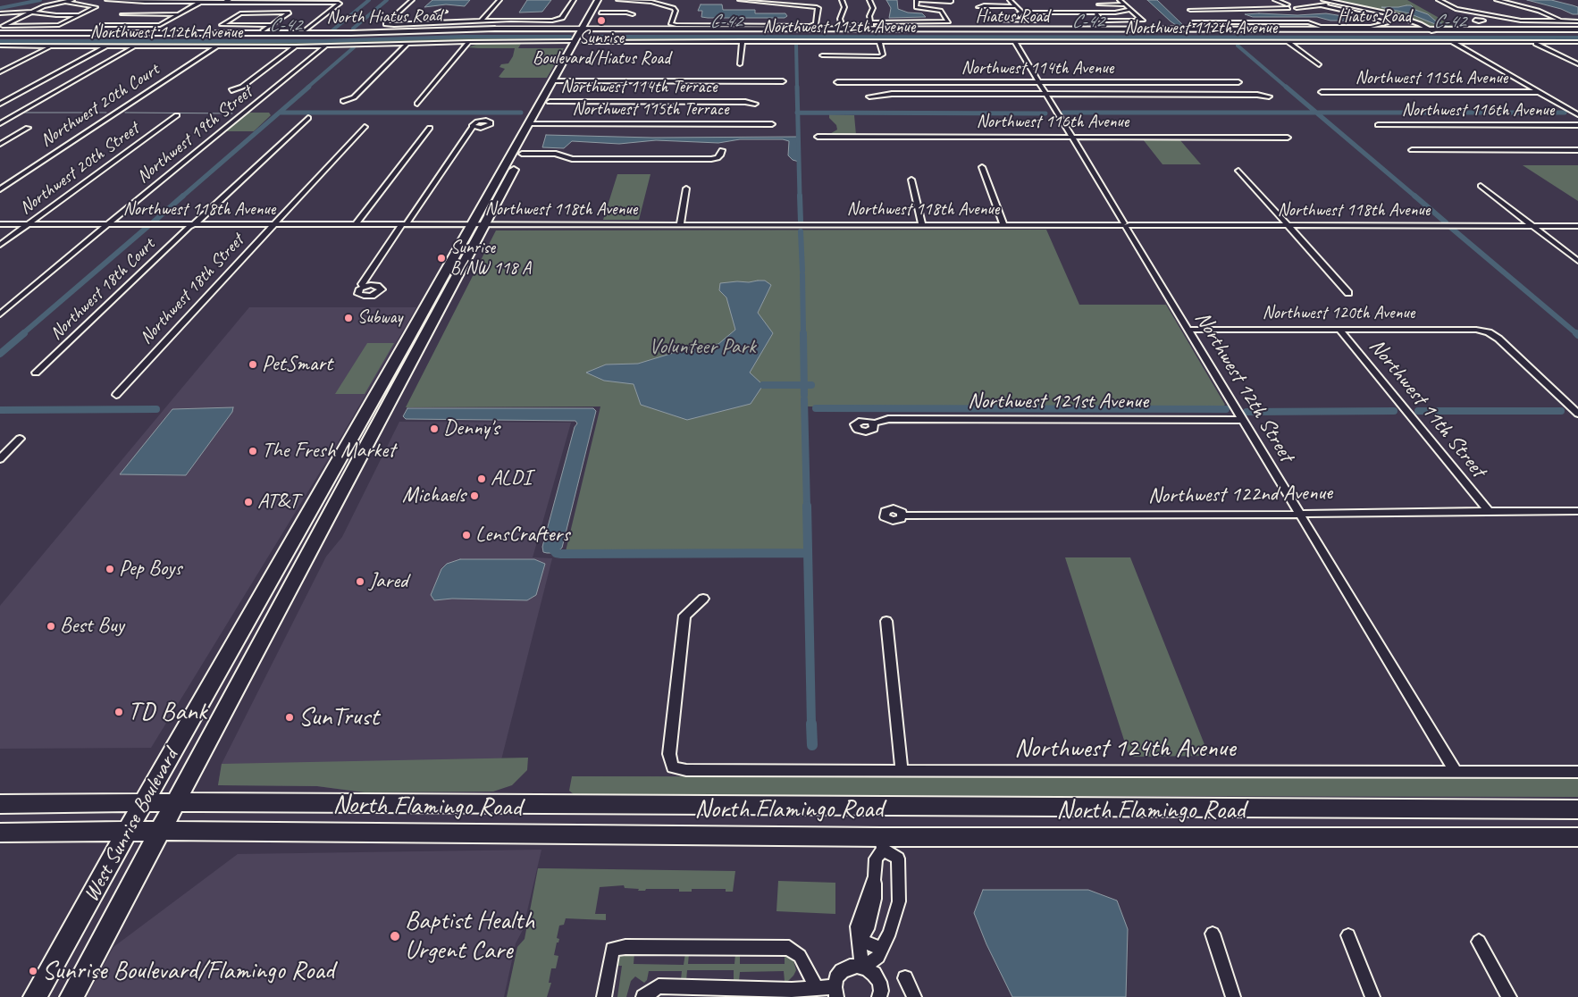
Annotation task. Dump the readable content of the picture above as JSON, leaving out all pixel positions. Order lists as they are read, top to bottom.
{
  "streets": {
    "highway": ["North Flamingo Road", "West Sunrise Boulevard"],
    "main road": ["North Hiatus Road", "Hiatus Road"],
    "street": [
      "Northwest 112th Avenue",
      "Northwest 114th Avenue",
      "Northwest 115th Avenue",
      "Northwest 114th Terrace",
      "Northwest 20th Court",
      "Northwest 115th Terrace",
      "Northwest 116th Avenue",
      "Northwest 19th Street",
      "Northwest 20th Street",
      "Northwest 118th Avenue",
      "Northwest 18th Court",
      "Northwest 18th Street",
      "Northwest 120th Avenue",
      "Northwest 12th Street",
      "Northwest 121st Avenue",
      "Northwest 11th Street",
      "Northwest 122nd Avenue",
      "Northwest 124th Avenue"
    ]
  },
  "crossings": [
    ["North Hiatus Road", "Hiatus Road"],
    ["North Hiatus Road", "West Sunrise Boulevard"],
    ["Hiatus Road", "West Sunrise Boulevard"],
    ["Northwest 112th Avenue", "Northwest 20th Court"],
    ["Northwest 112th Avenue", "Northwest 19th Street"],
    ["Northwest 112th Avenue", "Northwest 12th Street"],
    ["Northwest 112th Avenue", "West Sunrise Boulevard"],
    ["Northwest 114th Avenue", "Northwest 12th Street"],
    ["Northwest 114th Terrace", "West Sunrise Boulevard"],
    ["Northwest 115th Terrace", "West Sunrise Boulevard"],
    ["Northwest 116th Avenue", "Northwest 12th Street"],
    ["Northwest 19th Street", "Northwest 118th Avenue"],
    ["Northwest 20th Street", "Northwest 118th Avenue"],
    ["Northwest 118th Avenue", "Northwest 18th Court"],
    ["Northwest 118th Avenue", "Northwest 18th Street"],
    ["Northwest 118th Avenue", "Northwest 12th Street"],
    ["Northwest 118th Avenue", "West Sunrise Boulevard"],
    ["Northwest 120th Avenue", "Northwest 12th Street"],
    ["Northwest 120th Avenue", "Northwest 11th Street"],
    ["Northwest 12th Street", "Northwest 121st Avenue"],
    ["Northwest 12th Street", "Northwest 122nd Avenue"],
    ["Northwest 12th Street", "Northwest 124th Avenue"],
    ["Northwest 11th Street", "Northwest 122nd Avenue"],
    ["North Flamingo Road", "West Sunrise Boulevard"]
  ],
  "water": ["C-42"],
  "parks": ["Volunteer Park"],
  "places": [
    "Sunrise Boulevard/Hiatus Road",
    "Sunrise B/NW 118 A",
    "Subway",
    "PetSmart",
    "Denny's",
    "The Fresh Market",
    "ALDI",
    "Michaels",
    "AT&T",
    "LensCrafters",
    "Pep Boys",
    "Jared",
    "Best Buy",
    "TD Bank",
    "SunTrust",
    "Baptist Health Urgent Care",
    "Sunrise Boulevard/Flamingo Road"
  ]
}
